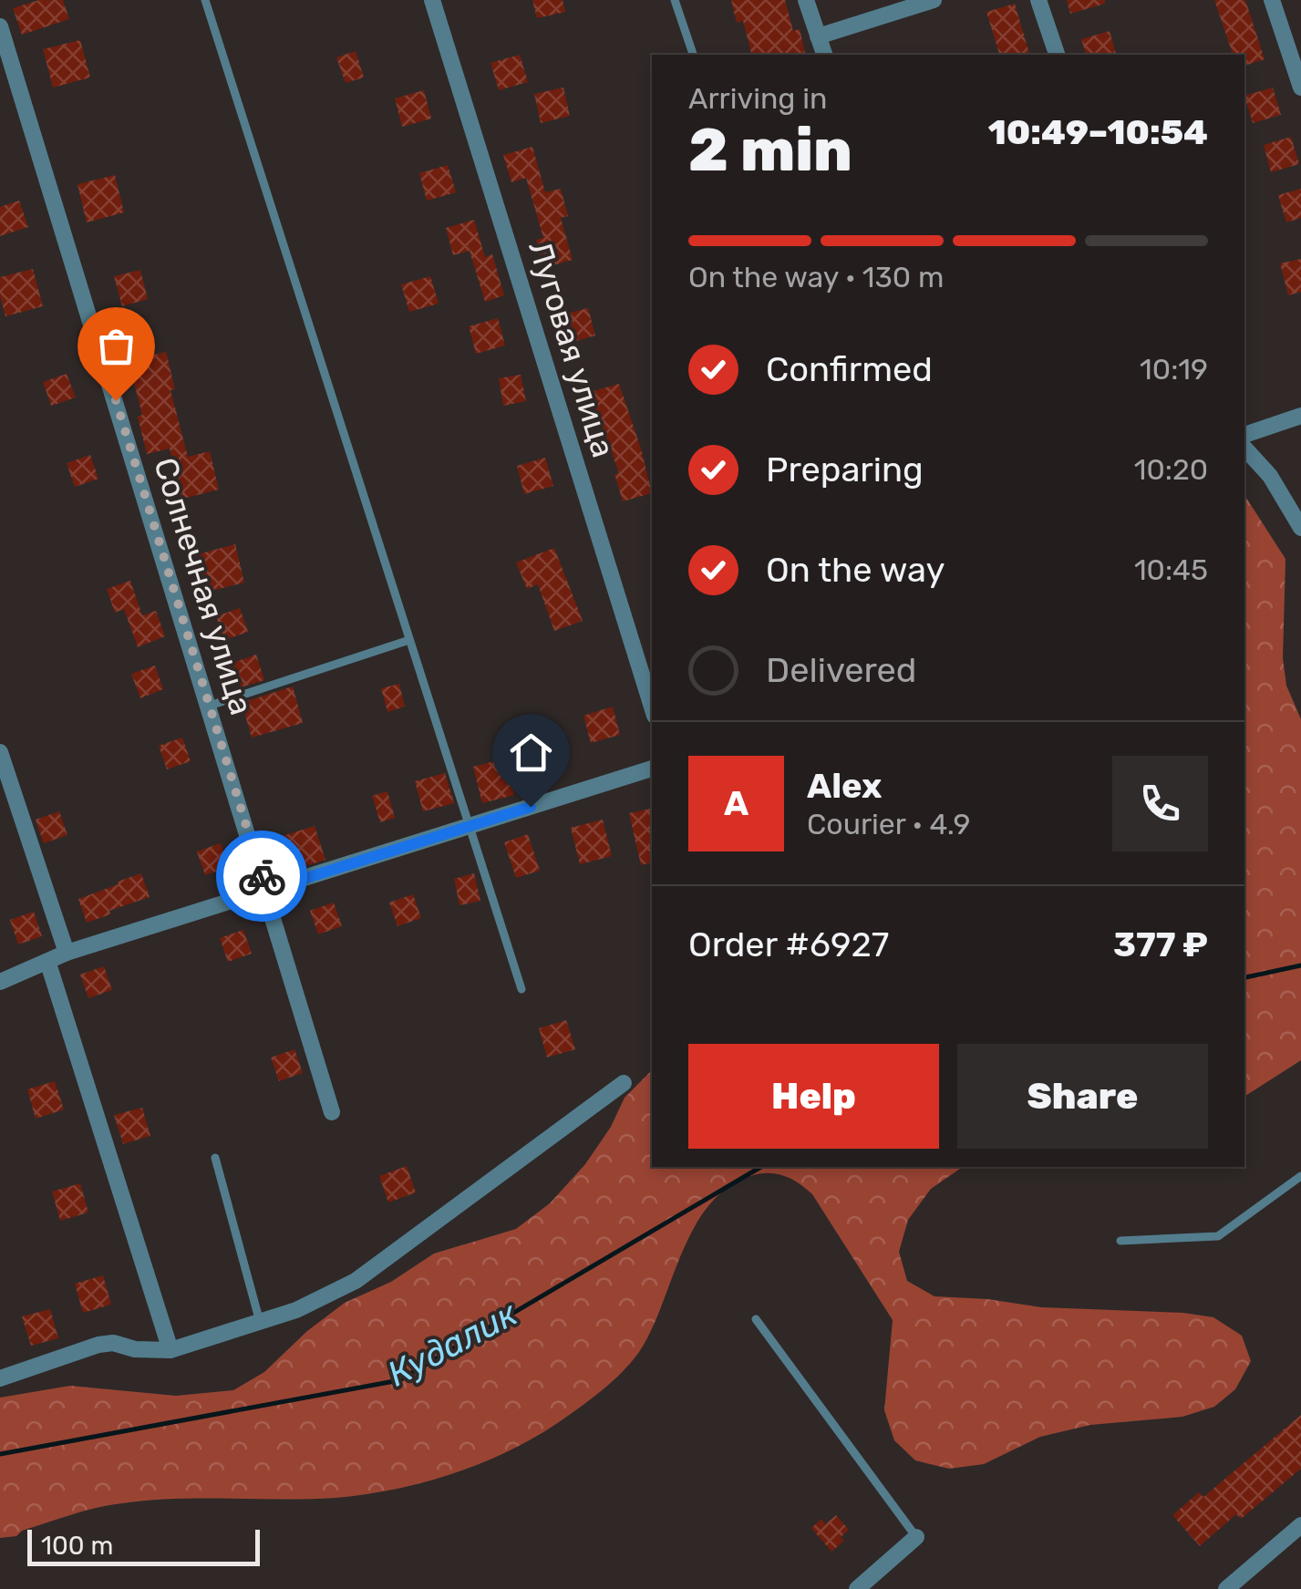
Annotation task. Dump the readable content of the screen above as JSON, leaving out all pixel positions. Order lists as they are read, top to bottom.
{
  "streets": {
    "street": ["Луговая улица", "Солнечная улица"]
  },
  "water": ["Кудалик"],
  "scale_bar": "100 m",
  "page": {
    "heading": ["2 min", "Arriving in", "10:49–10:54"],
    "panel": [
      "Alex",
      "Courier · 4.9",
      "Order #6927",
      "377 ₽"
    ],
    "bar": "On the way · 130 m",
    "list": [
      ["Confirmed", "10:19"],
      ["Preparing", "10:20"],
      ["On the way", "10:45"],
      "Delivered"
    ],
    "round": "A",
    "buttons": ["Help", "Share"],
    "scale": "100 m"
  }
}
